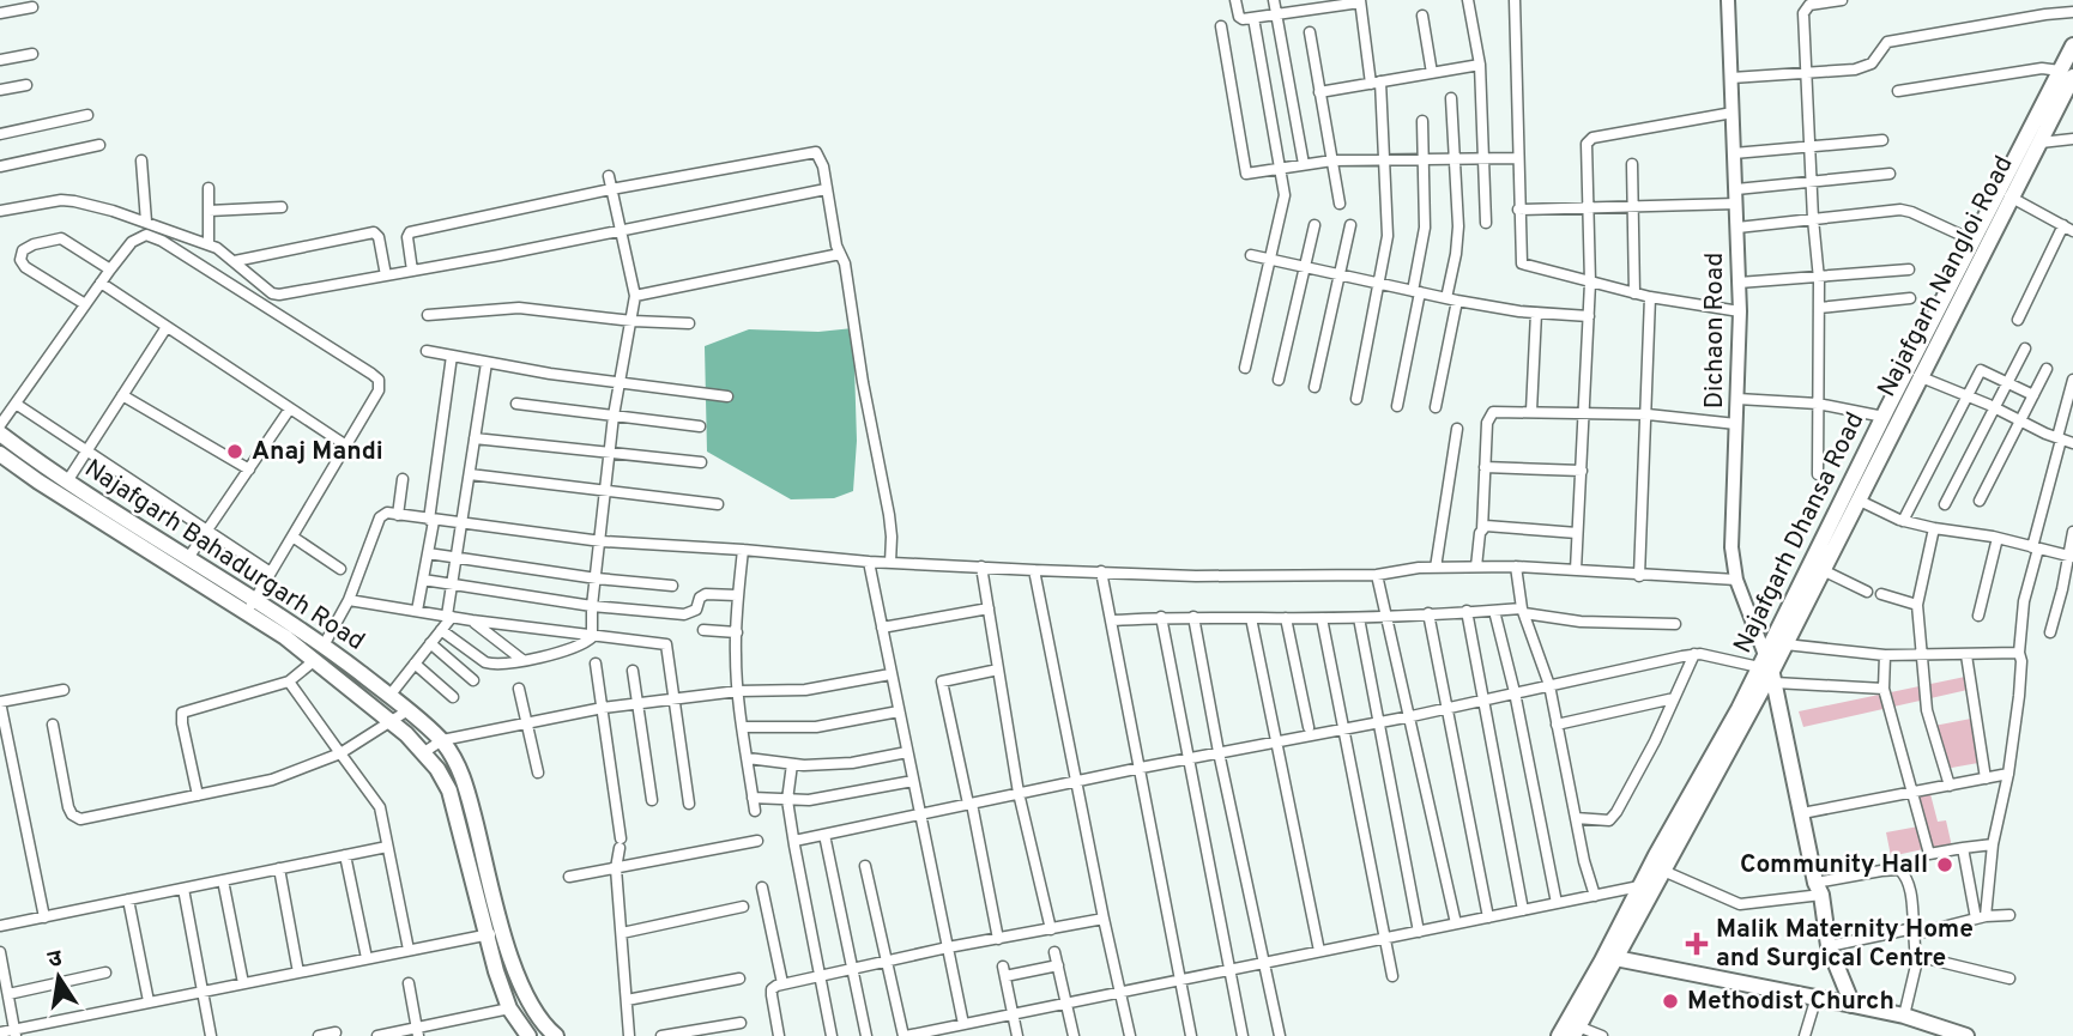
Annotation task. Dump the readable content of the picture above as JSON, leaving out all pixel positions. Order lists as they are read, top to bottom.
{
  "streets": {
    "main road": [
      "Najafgarh Nangloi Road",
      "Dichaon Road",
      "Najafgarh Dhansa Road",
      "Najafgarh Bahadurgarh Road"
    ]
  },
  "crossings": [
    ["Najafgarh Nangloi Road", "Dichaon Road"],
    ["Najafgarh Nangloi Road", "Najafgarh Dhansa Road"],
    ["Dichaon Road", "Najafgarh Dhansa Road"]
  ],
  "places": {
    "other": ["Anaj Mandi", "Community Hall", "Methodist Church"],
    "health": ["Malik Maternity Home and Surgical Centre"]
  },
  "north": "top"
}
